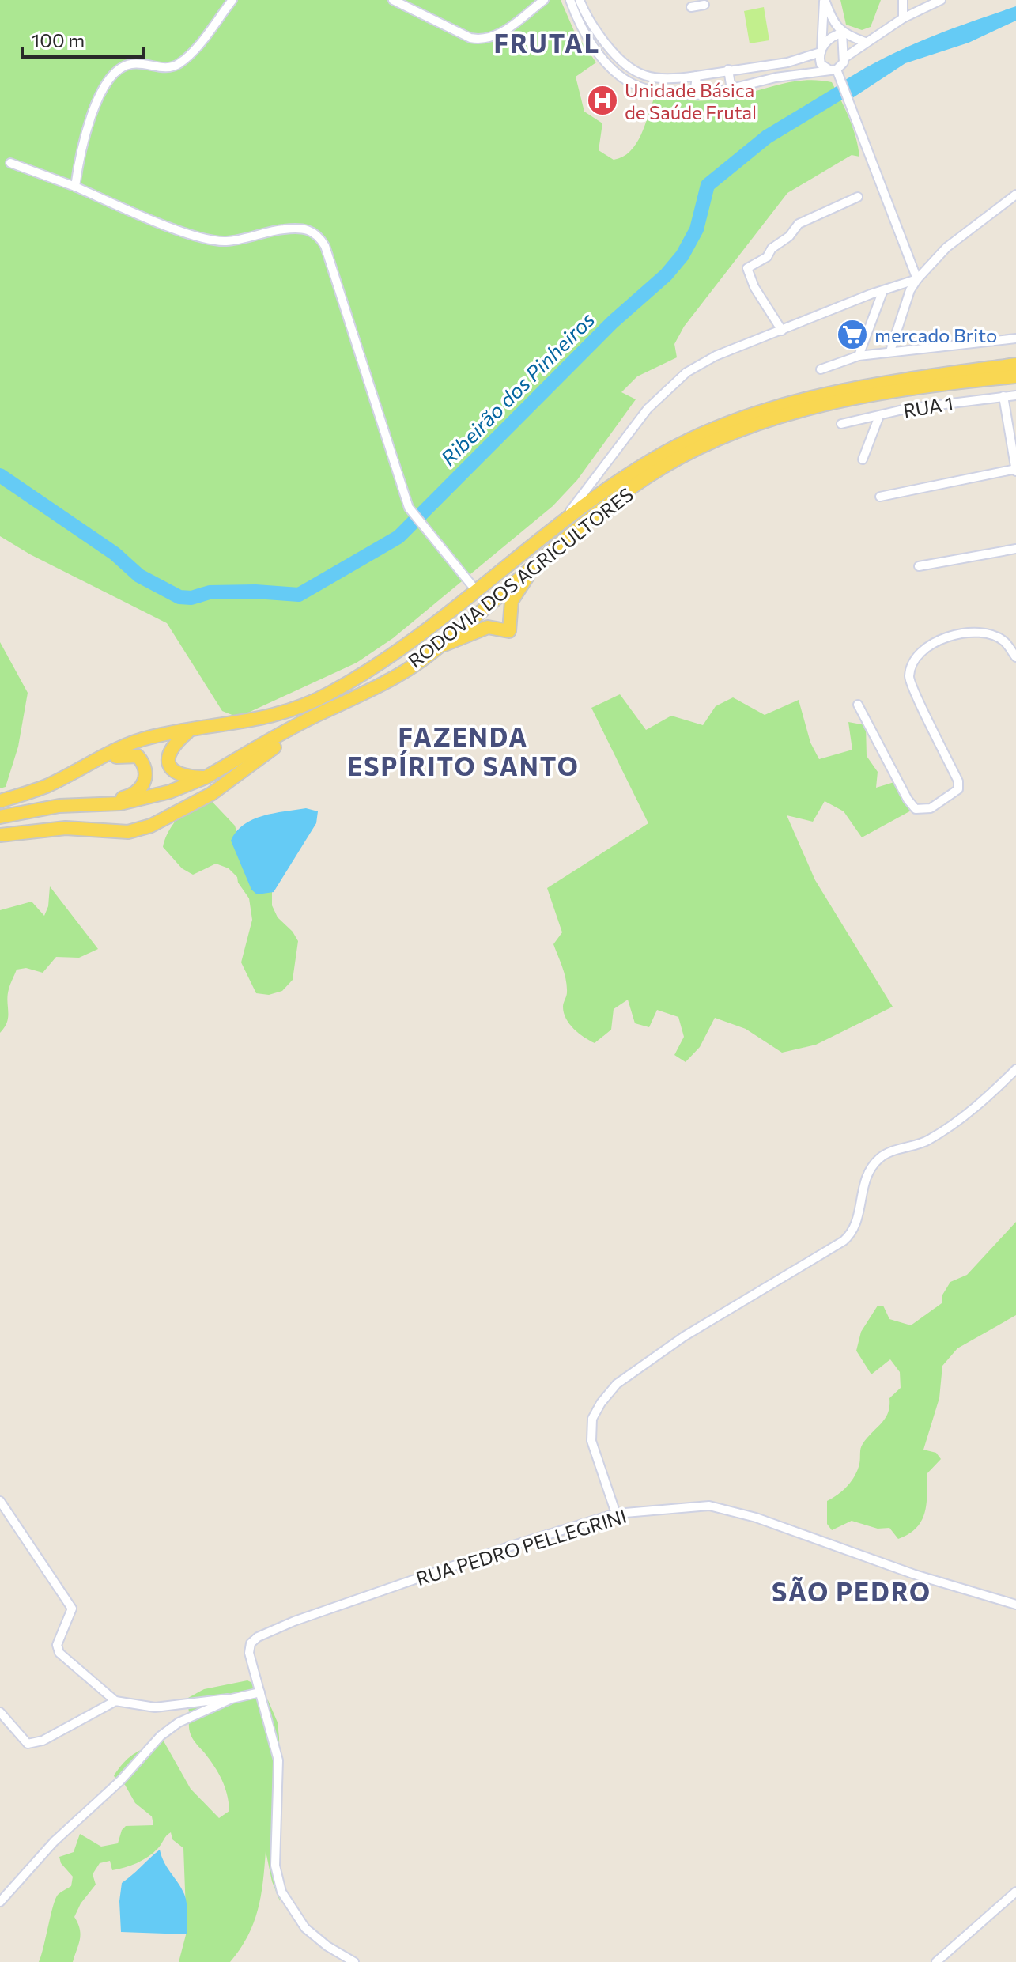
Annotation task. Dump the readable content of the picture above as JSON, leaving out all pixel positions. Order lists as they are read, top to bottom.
{
  "streets": {
    "main road": ["RODOVIA DOS AGRICULTORES"],
    "street": ["RUA 1", "RUA PEDRO PELLEGRINI"]
  },
  "districts": ["FRUTAL", "FAZENDA ESPÍRITO SANTO", "SÃO PEDRO"],
  "water": ["Ribeirão dos Pinheiros"],
  "places": {
    "hospital": ["Unidade Básica de Saúde Frutal"],
    "supermarket": ["mercado Brito"]
  },
  "scale_bar": "100 m"
}
